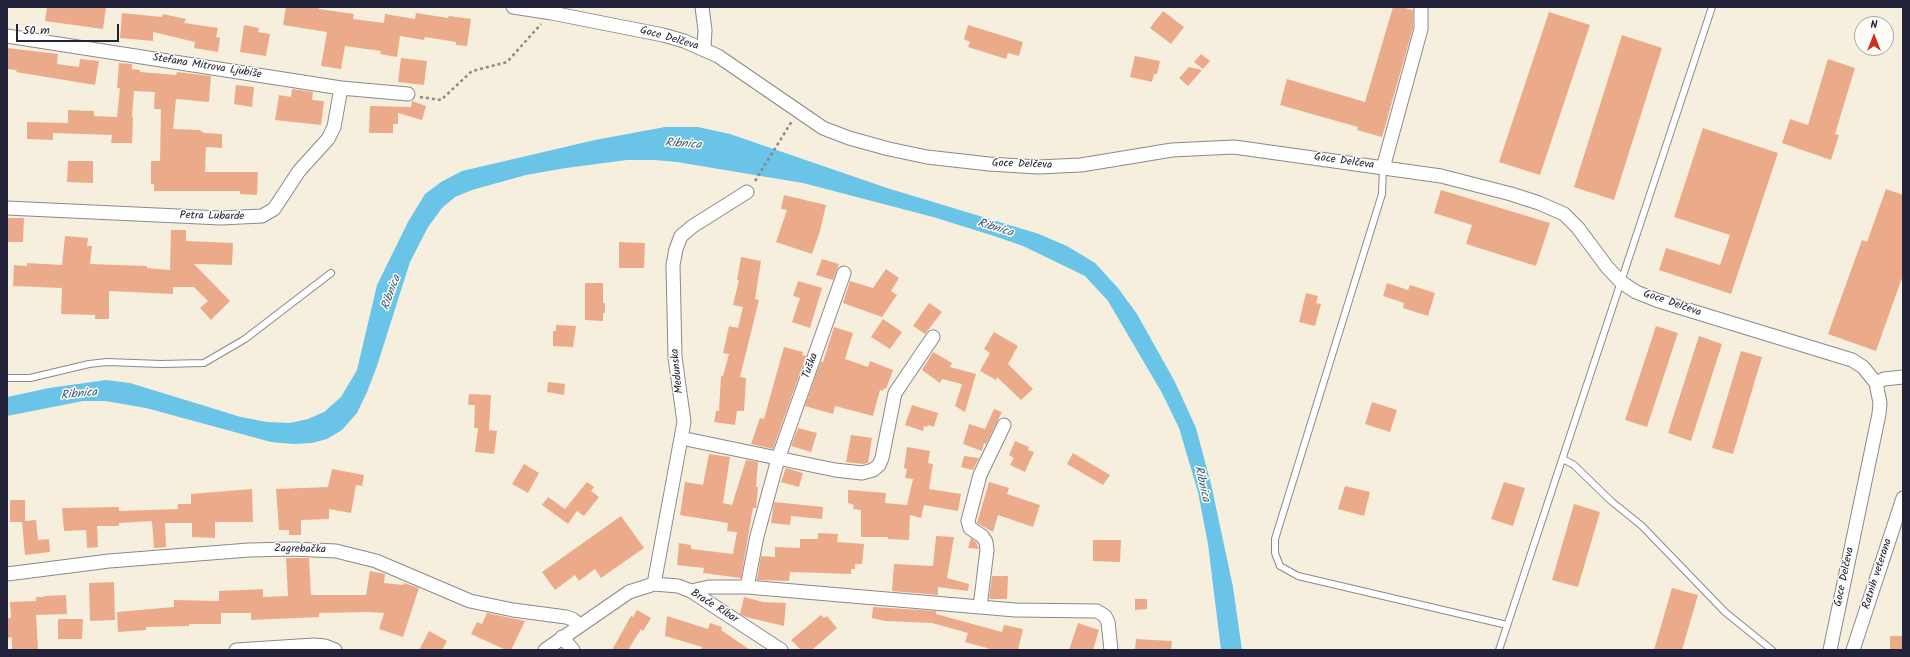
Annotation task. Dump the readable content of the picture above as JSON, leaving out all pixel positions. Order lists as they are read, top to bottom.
{
  "streets": {
    "street": [
      "Goce Delčeva",
      "Stefana Mitrova Ljubiše",
      "Petra Lubarde",
      "Tuška",
      "Medunska",
      "Zagrebačka",
      "Ratnih veterana",
      "Braće Ribar"
    ]
  },
  "crossings": [
    ["Stefana Mitrova Ljubiše", "Petra Lubarde"],
    ["Medunska", "Braće Ribar"],
    ["Zagrebačka", "Braće Ribar"]
  ],
  "water": ["Ribnica"],
  "scale_bar": "50 m",
  "north": "top"
}
